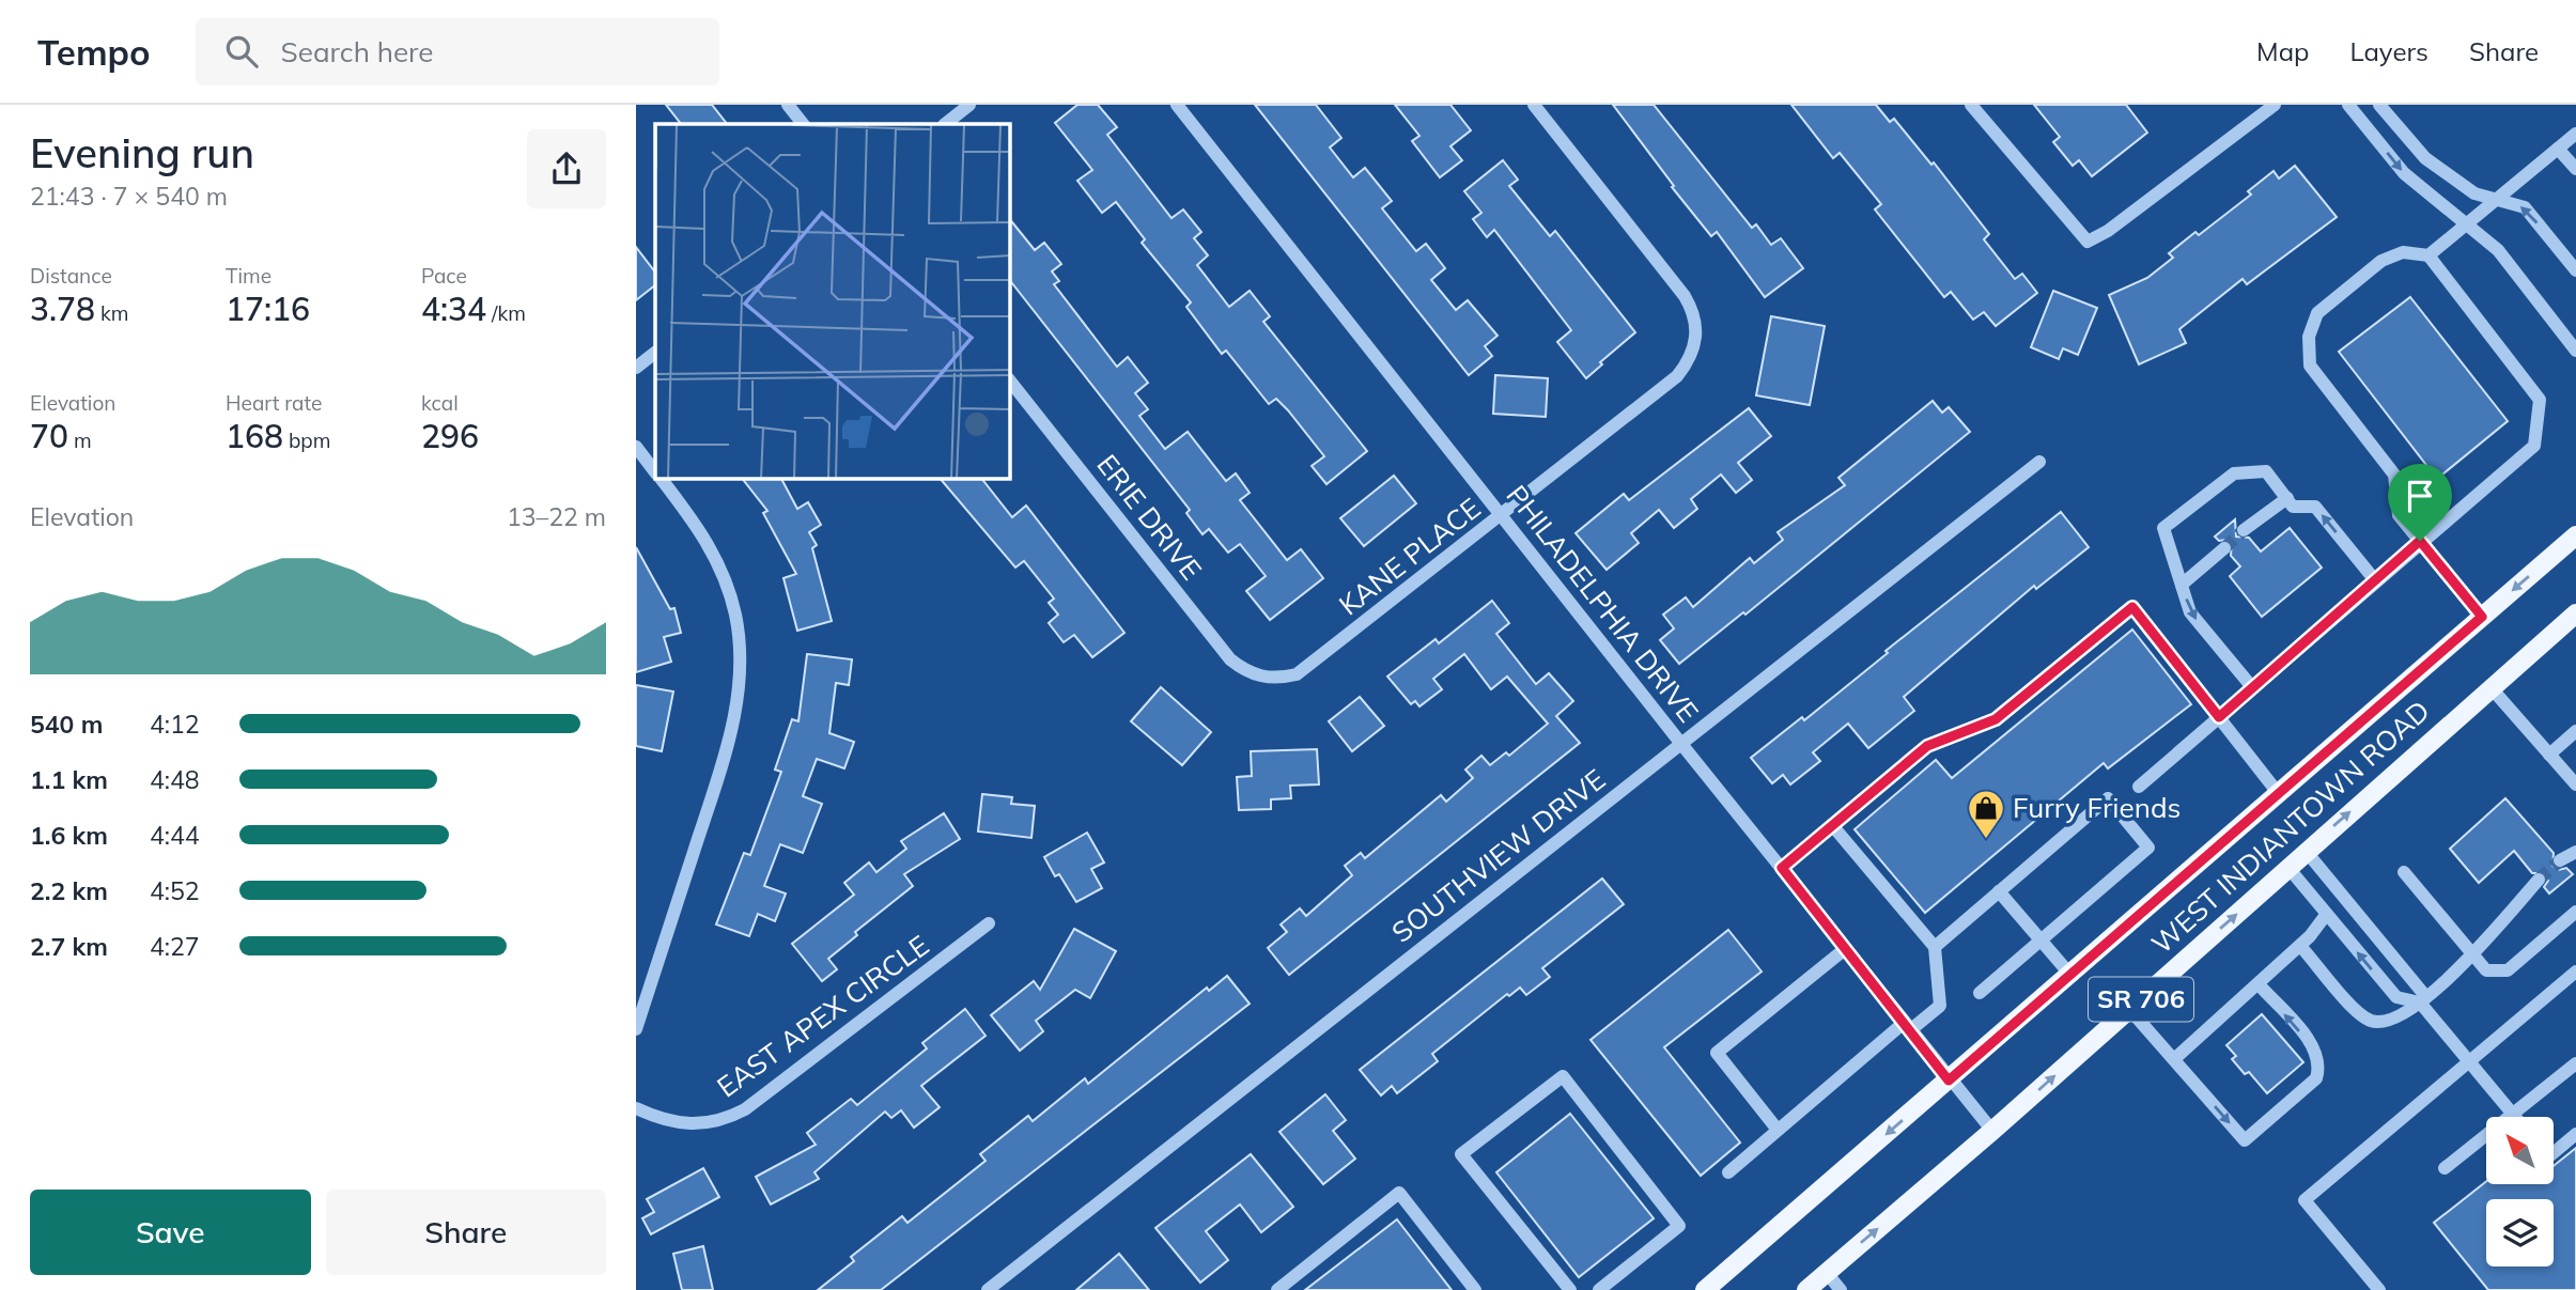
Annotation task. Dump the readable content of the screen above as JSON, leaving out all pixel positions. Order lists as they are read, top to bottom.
{
  "streets": {
    "main road": ["WEST INDIANTOWN ROAD", "SR 706"],
    "street": [
      "ERIE DRIVE",
      "KANE PLACE",
      "PHILADELPHIA DRIVE",
      "SOUTHVIEW DRIVE",
      "EAST APEX CIRCLE"
    ]
  },
  "crossings": [
    ["ERIE DRIVE", "KANE PLACE"],
    ["KANE PLACE", "PHILADELPHIA DRIVE"],
    ["PHILADELPHIA DRIVE", "WEST INDIANTOWN ROAD"],
    ["PHILADELPHIA DRIVE", "SOUTHVIEW DRIVE"]
  ],
  "places": {
    "shop": ["Furry Friends"]
  },
  "north": "top left",
  "page": {
    "header": "Tempo",
    "search": "Search here",
    "nav": ["Map", "Layers", "Share"],
    "heading": ["Evening run", "21:43 · 7 × 540 m"],
    "stats": [
      ["Distance", "3.78 km"],
      ["Time", "17:16"],
      ["Pace", "4:34 /km"],
      ["Elevation", "70 m"],
      ["Heart rate", "168 bpm"],
      ["kcal", "296"]
    ],
    "chart": ["Elevation", "13–22 m"],
    "list": [
      {
        "name": "540 m",
        "note": "4:12"
      },
      {
        "name": "1.1 km",
        "note": "4:48"
      },
      {
        "name": "1.6 km",
        "note": "4:44"
      },
      {
        "name": "2.2 km",
        "note": "4:52"
      },
      {
        "name": "2.7 km",
        "note": "4:27"
      }
    ],
    "buttons": ["Save", "Share"]
  }
}
